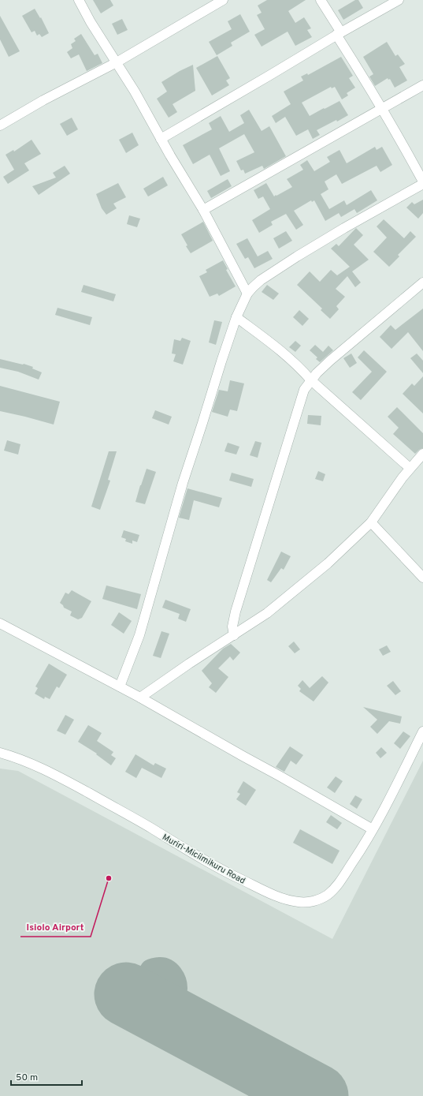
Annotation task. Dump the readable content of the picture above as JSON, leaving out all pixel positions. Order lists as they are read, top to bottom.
{
  "streets": {
    "street": ["Muriri-Miciimikuru Road"]
  },
  "places": ["Isiolo Airport"],
  "scale_bar": "50 m"
}
